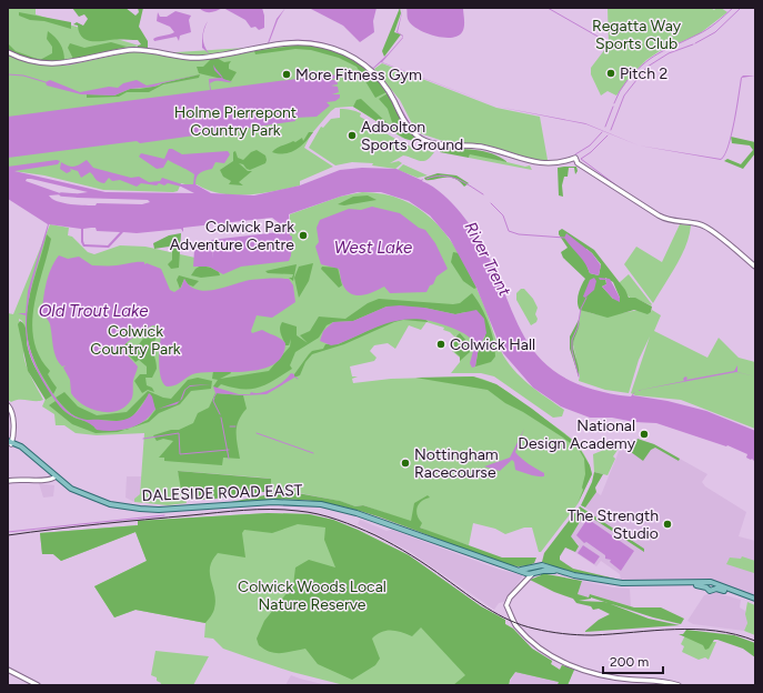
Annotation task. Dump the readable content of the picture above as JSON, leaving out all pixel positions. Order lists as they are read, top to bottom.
{
  "streets": {
    "main road": ["DALESIDE ROAD EAST"]
  },
  "water": ["West Lake", "River Trent", "Old Trout Lake"],
  "parks": [
    "Regatta Way Sports Club",
    "Holme Pierrepont Country Park",
    "Colwick Country Park",
    "Colwick Woods Local Nature Reserve"
  ],
  "places": [
    "Pitch 2",
    "More Fitness Gym",
    "Adbolton Sports Ground",
    "Colwick Park Adventure Centre",
    "Colwick Hall",
    "National Design Academy",
    "Nottingham Racecourse",
    "The Strength Studio"
  ],
  "scale_bar": "200 m"
}
